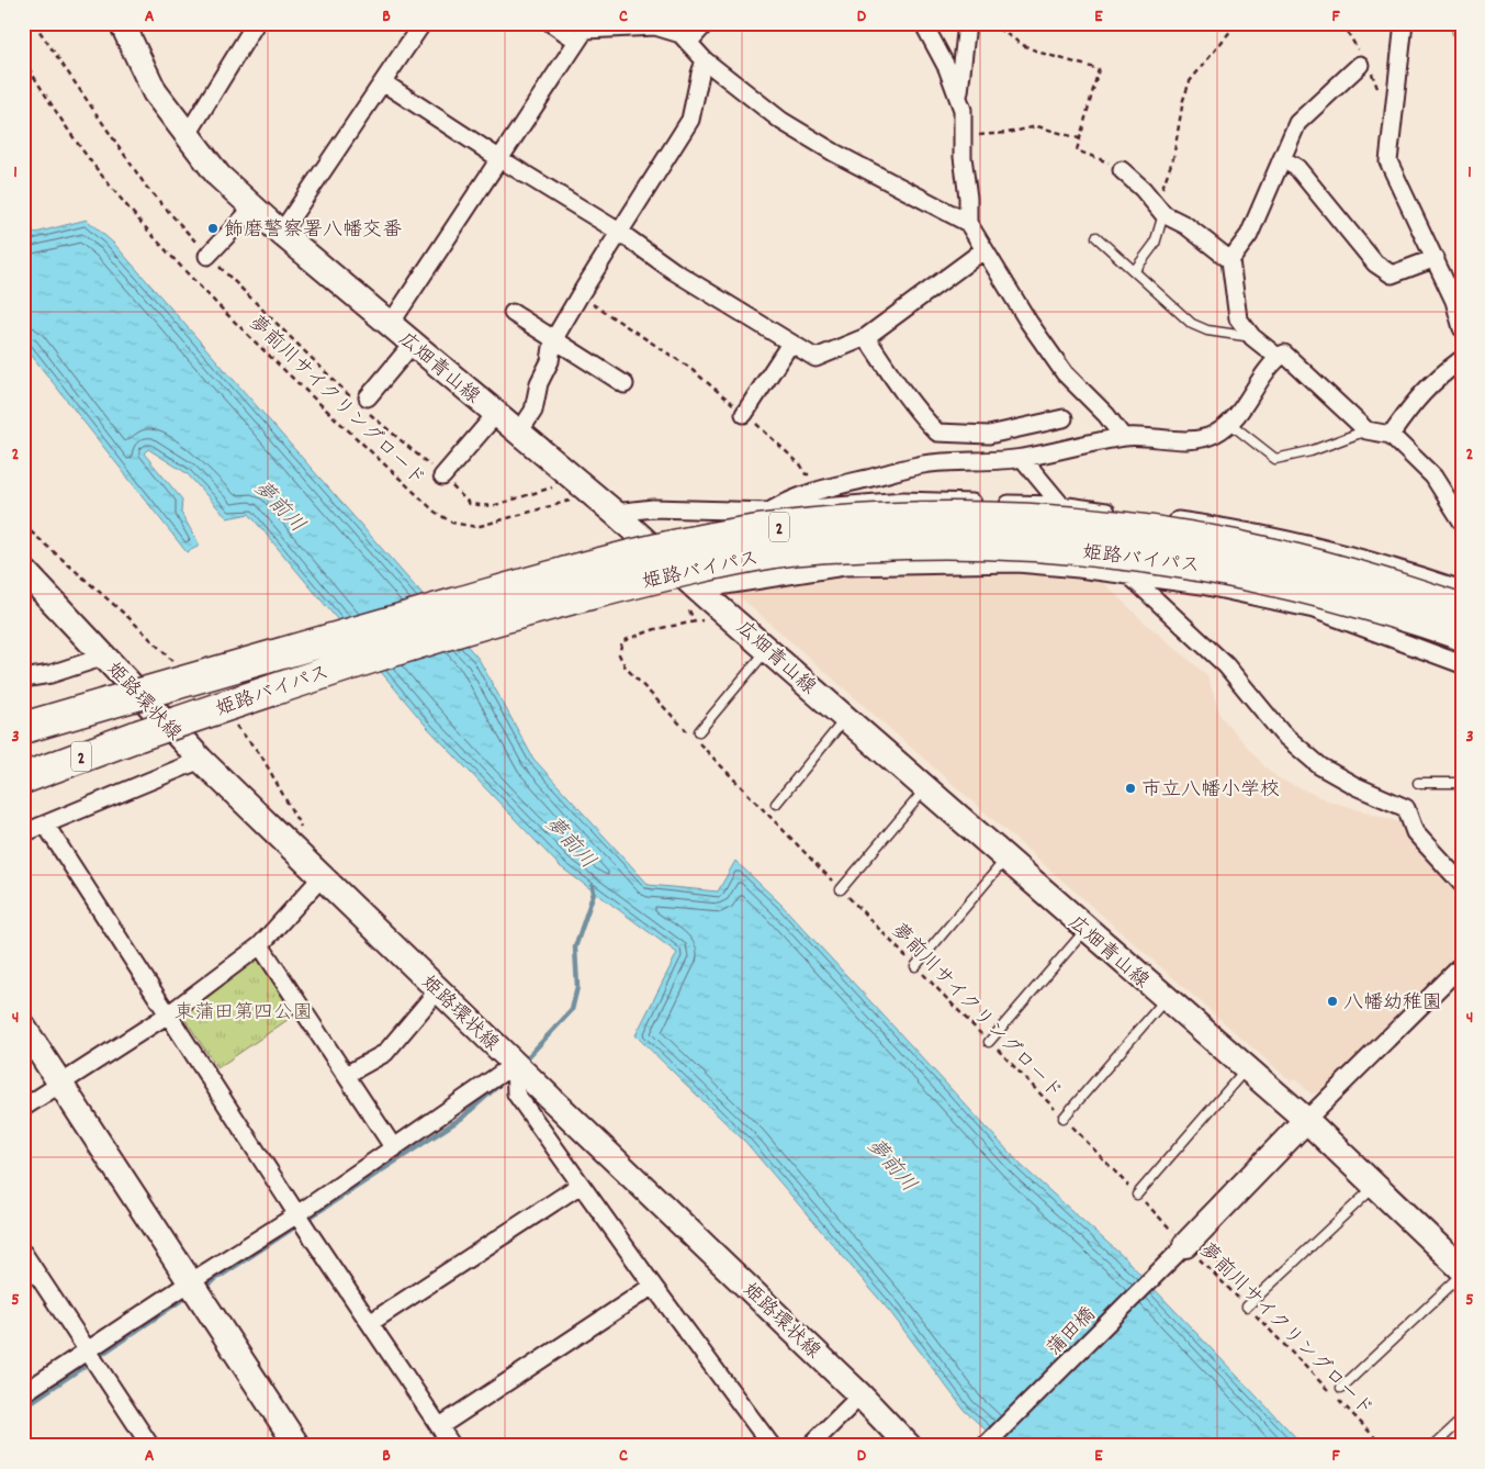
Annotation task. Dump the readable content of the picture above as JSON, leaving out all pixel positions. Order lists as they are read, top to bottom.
{
  "streets": {
    "highway": ["2", "姫路バイパス"],
    "main road": ["広畑青山線", "姫路環状線"],
    "street": ["蒲田橋"],
    "path": ["夢前川サイクリングロード"]
  },
  "crossings": [
    ["広畑青山線", "夢前川サイクリングロード"],
    ["夢前川サイクリングロード", "蒲田橋"]
  ],
  "water": ["夢前川"],
  "parks": ["東蒲田第四公園"],
  "places": ["飾磨警察署八幡交番", "市立八幡小学校", "八幡幼稚園"],
  "grid": {
    "columns": [
      "A",
      "B",
      "C",
      "D",
      "E",
      "F"
    ],
    "rows": [
      "1",
      "2",
      "3",
      "4",
      "5"
    ]
  }
}
